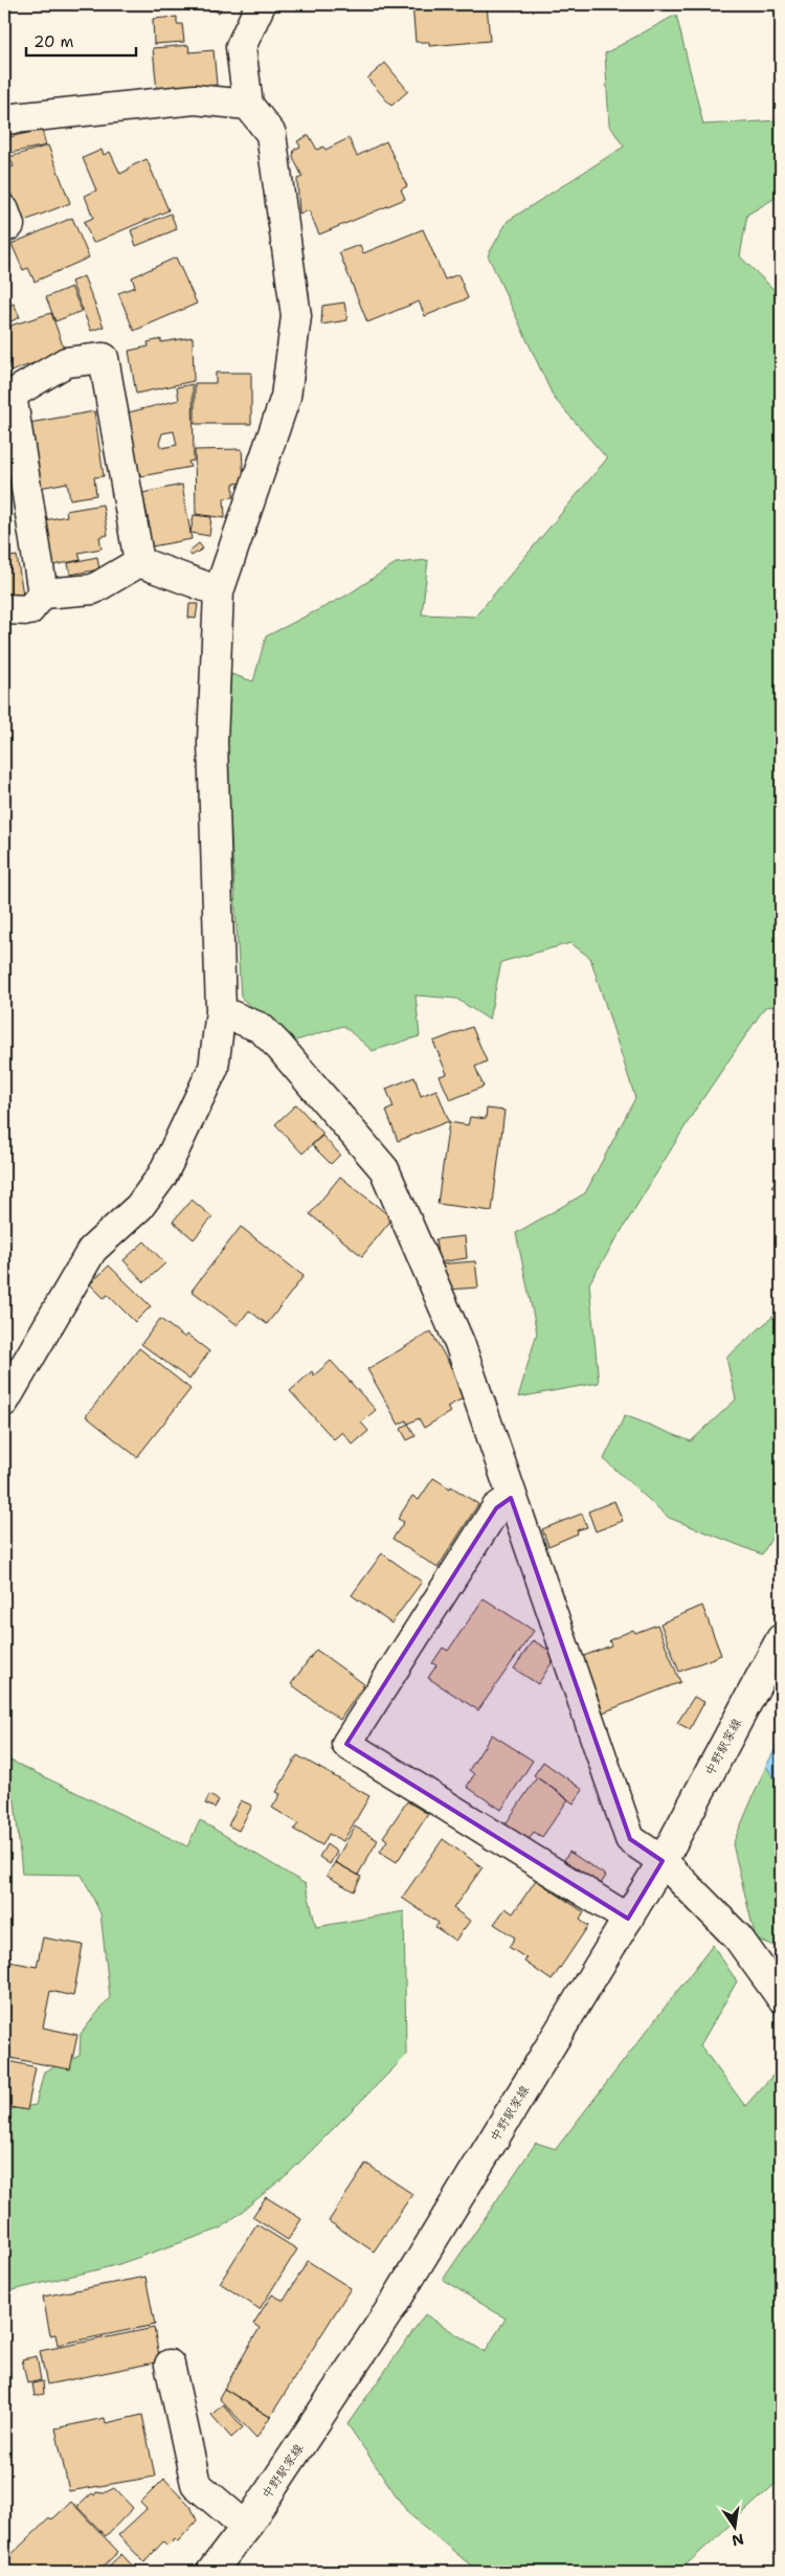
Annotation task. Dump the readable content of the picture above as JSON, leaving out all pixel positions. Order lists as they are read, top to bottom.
{
  "streets": {
    "street": ["中野駅家線"]
  },
  "scale_bar": "20 m",
  "north": "bottom"
}
